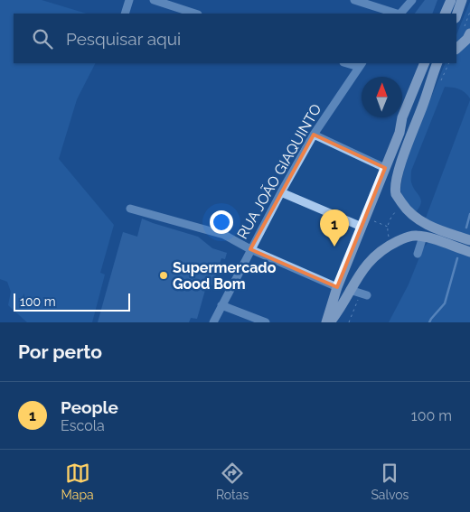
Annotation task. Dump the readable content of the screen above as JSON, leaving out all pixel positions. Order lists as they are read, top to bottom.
{
  "streets": {
    "street": ["RUA JOÃO GIAQUINTO"]
  },
  "places": ["Supermercado Good Bom"],
  "scale_bar": "100 m",
  "north": "top",
  "page": {
    "search": "Pesquisar aqui",
    "pins": "1",
    "scale": "100 m",
    "heading": "Por perto",
    "list": [
      {
        "mark": "1",
        "name": "People",
        "note": "Escola",
        "value": "100 m"
      }
    ],
    "nav": ["Mapa", "Rotas", "Salvos"]
  }
}
